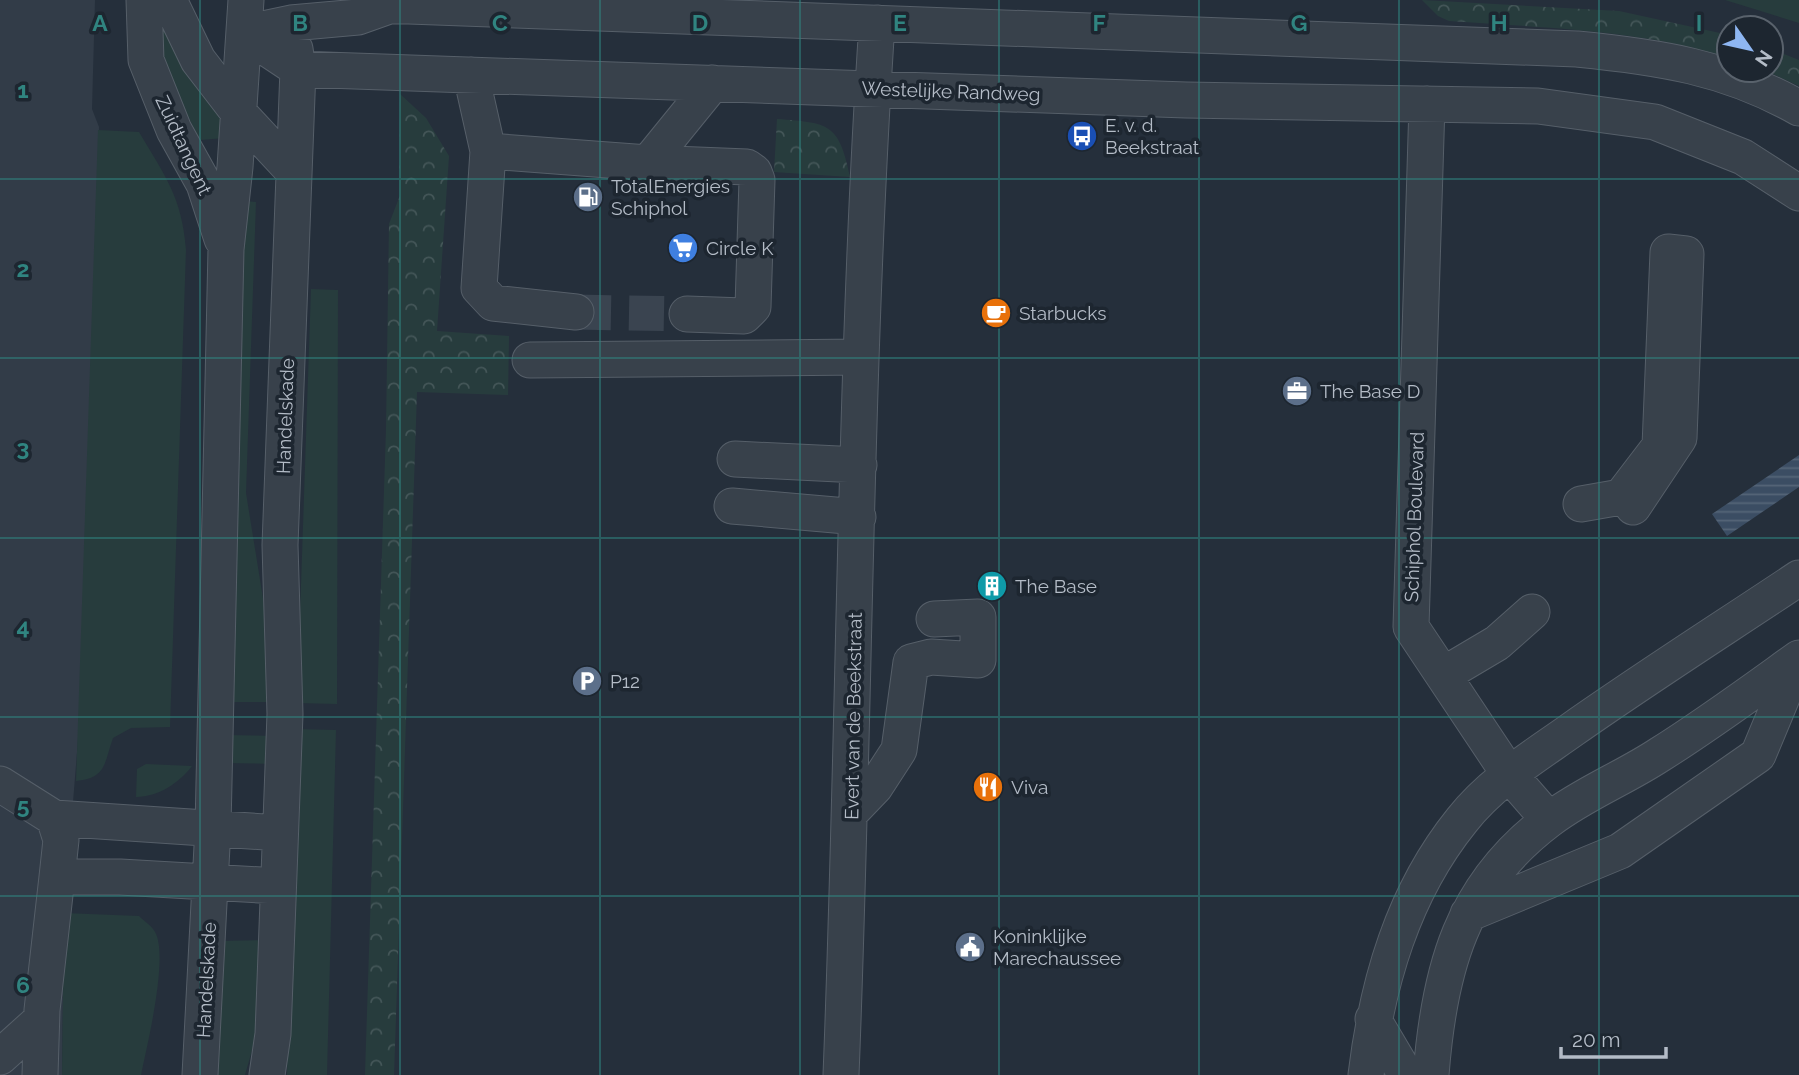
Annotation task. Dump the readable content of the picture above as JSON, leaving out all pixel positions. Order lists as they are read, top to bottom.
{
  "streets": {
    "street": [
      "Westelijke Randweg",
      "Zuidtangent",
      "Handelskade",
      "Schiphol Boulevard",
      "Evert van de Beekstraat"
    ]
  },
  "crossings": [
    ["Westelijke Randweg", "Handelskade"],
    ["Westelijke Randweg", "Schiphol Boulevard"],
    ["Westelijke Randweg", "Evert van de Beekstraat"],
    ["Zuidtangent", "Handelskade"]
  ],
  "places": {
    "bus stop": ["E. v. d. Beekstraat"],
    "fuel station": ["TotalEnergies Schiphol"],
    "supermarket": ["Circle K"],
    "cafe": ["Starbucks"],
    "office": ["The Base D"],
    "building": ["The Base"],
    "parking": ["P12"],
    "restaurant": ["Viva"],
    "public building": ["Koninklijke Marechaussee"]
  },
  "scale_bar": "20 m",
  "north": "bottom right",
  "grid": {
    "columns": [
      "A",
      "B",
      "C",
      "D",
      "E",
      "F",
      "G",
      "H",
      "I"
    ],
    "rows": [
      "1",
      "2",
      "3",
      "4",
      "5",
      "6"
    ]
  }
}
